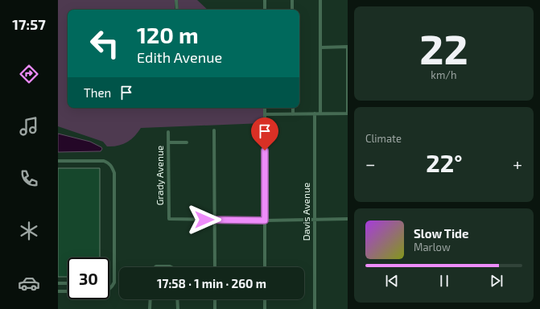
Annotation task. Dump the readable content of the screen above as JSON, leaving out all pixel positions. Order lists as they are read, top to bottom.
{
  "streets": {
    "street": ["Grady Avenue", "Davis Avenue"]
  },
  "page": {
    "tabs": "17:57",
    "tile": [
      ["22", "km/h"],
      "Climate"
    ],
    "turn": ["120 m", "Edith Avenue"],
    "then": "Then",
    "heat": ["−", "22°", "+"],
    "song": ["Slow Tide", "Marlow"],
    "limit": "30",
    "trip": "17:58 · 1 min · 260 m"
  }
}
